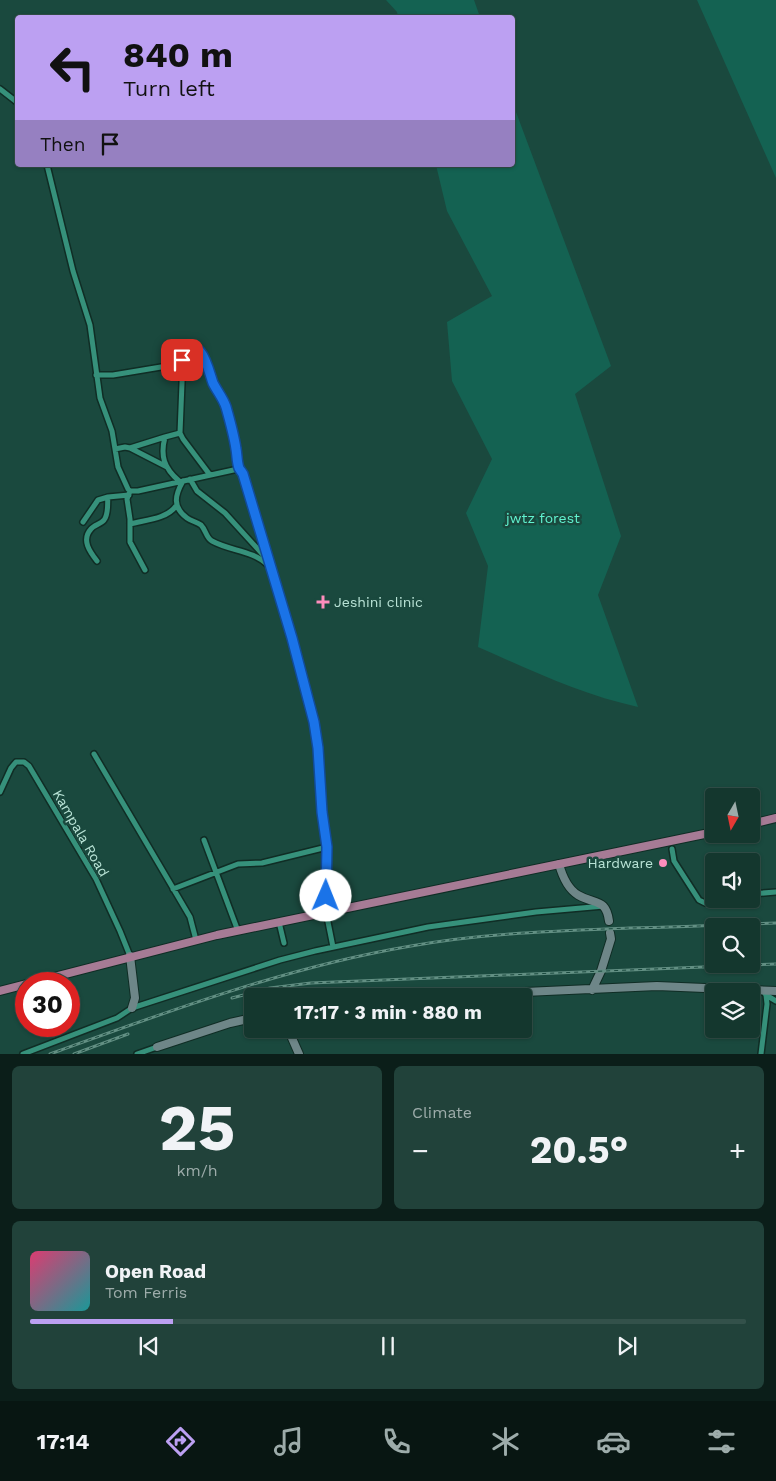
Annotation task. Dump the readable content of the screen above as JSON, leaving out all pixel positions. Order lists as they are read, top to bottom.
{
  "streets": {
    "street": ["Kampala Road"]
  },
  "parks": ["jwtz forest"],
  "places": {
    "health": ["Jeshini clinic"],
    "other": ["Hardware"]
  },
  "north": "bottom",
  "page": {
    "turn": ["840 m", "Turn left"],
    "then": "Then",
    "limit": "30",
    "trip": "17:17 · 3 min · 880 m",
    "tile": [
      ["25", "km/h"],
      "Climate"
    ],
    "heat": ["−", "20.5°", "+"],
    "song": ["Open Road", "Tom Ferris"],
    "tabs": "17:14"
  }
}
